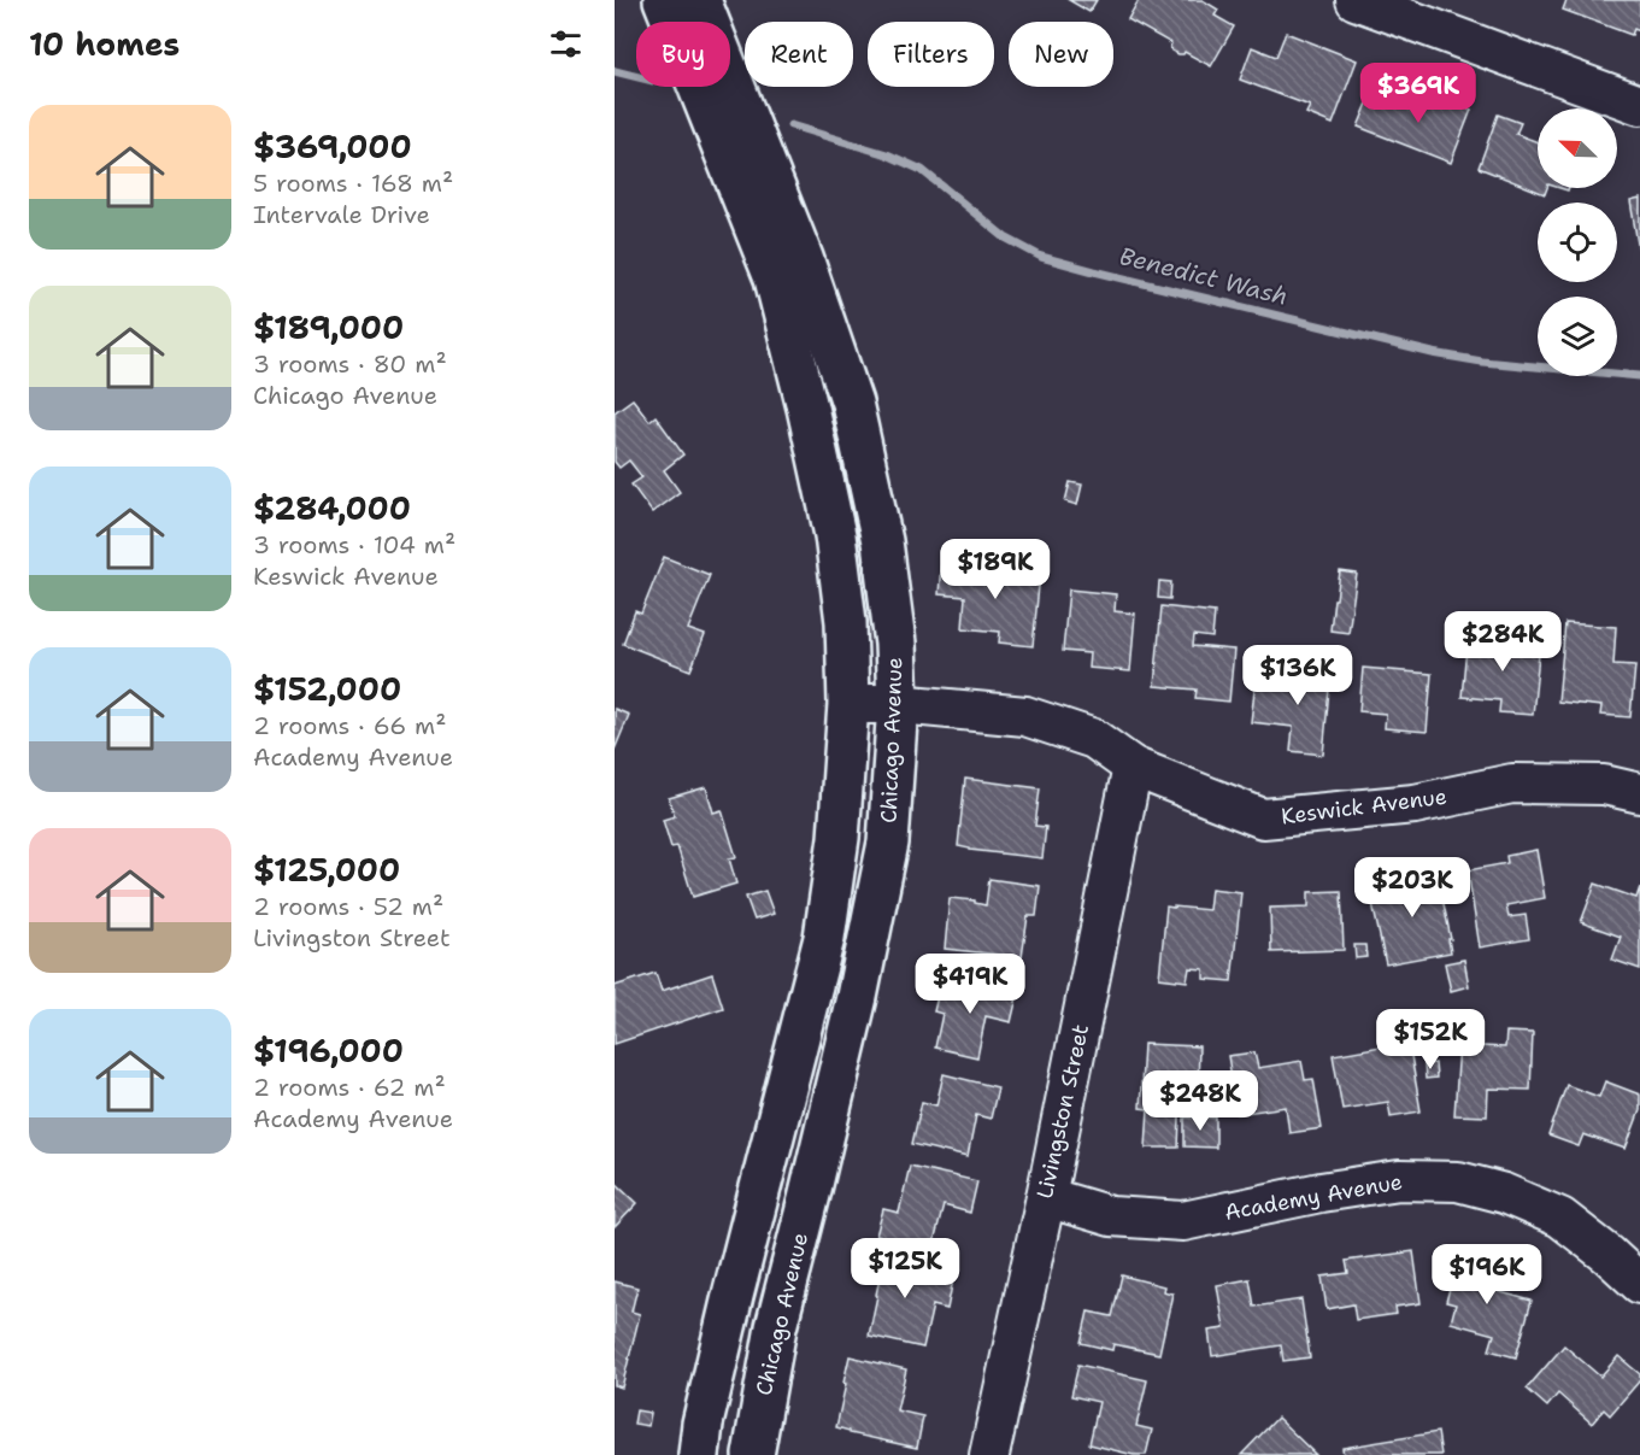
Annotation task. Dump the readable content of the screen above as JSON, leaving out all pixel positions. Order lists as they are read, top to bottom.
{
  "streets": {
    "main road": ["Chicago Avenue"],
    "street": ["Keswick Avenue", "Livingston Street", "Academy Avenue"]
  },
  "crossings": [
    ["Chicago Avenue", "Keswick Avenue"],
    ["Keswick Avenue", "Livingston Street"],
    ["Livingston Street", "Academy Avenue"]
  ],
  "water": ["Benedict Wash"],
  "north": "top left",
  "page": {
    "heading": "10 homes",
    "chip": [
      "Buy",
      "Rent",
      "Filters",
      "New"
    ],
    "price": [
      "$369K",
      "$189K",
      "$284K",
      "$136K",
      "$203K",
      "$419K",
      "$152K",
      "$248K",
      "$125K",
      "$196K"
    ],
    "list": [
      {
        "name": "$369,000",
        "note": "5 rooms · 168 m² · Intervale Drive"
      },
      {
        "name": "$189,000",
        "note": "3 rooms · 80 m² · Chicago Avenue"
      },
      {
        "name": "$284,000",
        "note": "3 rooms · 104 m² · Keswick Avenue"
      },
      {
        "name": "$152,000",
        "note": "2 rooms · 66 m² · Academy Avenue"
      },
      {
        "name": "$125,000",
        "note": "2 rooms · 52 m² · Livingston Street"
      },
      {
        "name": "$196,000",
        "note": "2 rooms · 62 m² · Academy Avenue"
      }
    ]
  }
}
